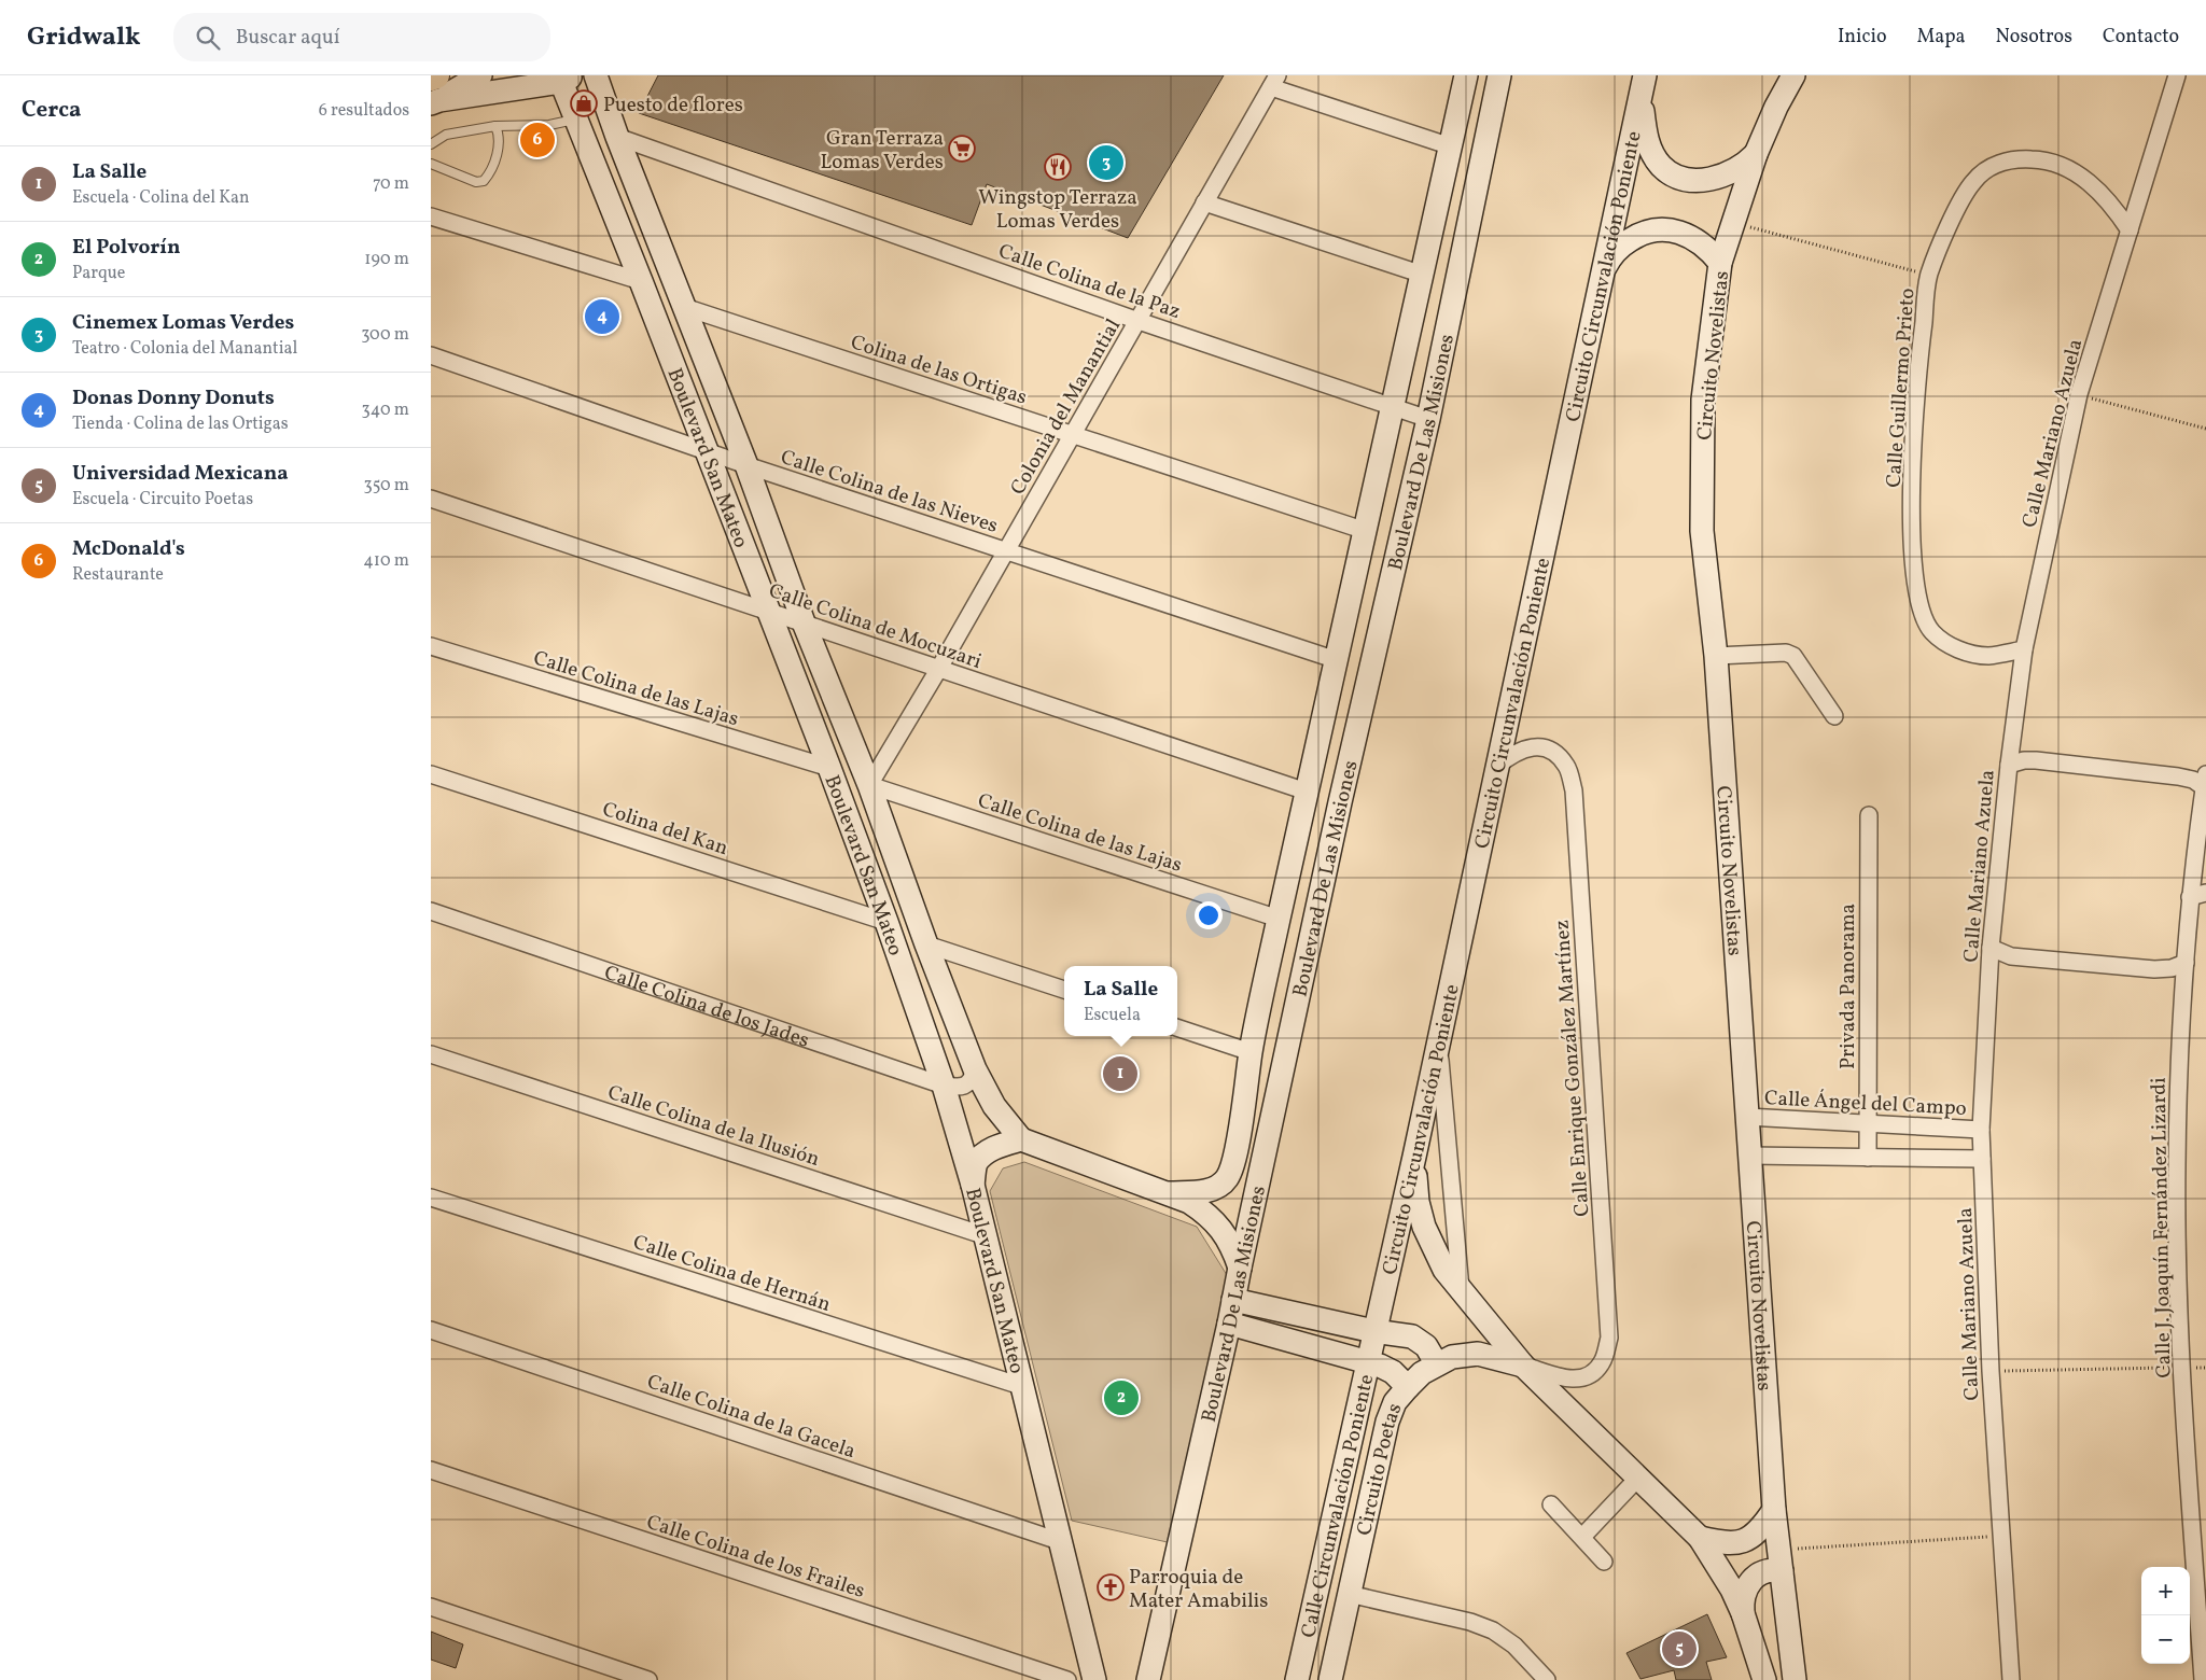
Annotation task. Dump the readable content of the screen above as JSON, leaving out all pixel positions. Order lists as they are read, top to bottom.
{
  "streets": {
    "main road": [
      "Circuito Circunvalación Poniente",
      "Circuito Novelistas",
      "Boulevard De Las Misiones",
      "Boulevard San Mateo",
      "Circuito Poetas",
      "Calle Circunvalación Poniente"
    ],
    "street": [
      "Calle Colina de la Paz",
      "Colina de las Ortigas",
      "Calle Guillermo Prieto",
      "Colonia del Manantial",
      "Calle Mariano Azuela",
      "Calle Colina de las Nieves",
      "Calle Colina de Mocuzari",
      "Calle Colina de las Lajas",
      "Colina del Kan",
      "Privada Panorama",
      "Calle Colina de los Jades",
      "Calle Enrique González Martínez",
      "Calle Ángel del Campo",
      "Calle Colina de la Ilusión",
      "Calle J. Joaquín Fernández Lizardi",
      "Calle Colina de Hernán",
      "Calle Colina de la Gacela",
      "Calle Colina de los Frailes"
    ]
  },
  "crossings": [
    ["Circuito Circunvalación Poniente", "Calle Enrique González Martínez"],
    ["Circuito Circunvalación Poniente", "Circuito Poetas"],
    ["Circuito Circunvalación Poniente", "Calle Circunvalación Poniente"],
    ["Calle Colina de la Paz", "Colonia del Manantial"],
    ["Calle Colina de la Paz", "Boulevard De Las Misiones"],
    ["Calle Colina de la Paz", "Boulevard San Mateo"],
    ["Circuito Novelistas", "Calle Ángel del Campo"],
    ["Colina de las Ortigas", "Colonia del Manantial"],
    ["Colina de las Ortigas", "Boulevard De Las Misiones"],
    ["Colina de las Ortigas", "Boulevard San Mateo"],
    ["Calle Guillermo Prieto", "Calle Mariano Azuela"],
    ["Colonia del Manantial", "Boulevard San Mateo"],
    ["Colonia del Manantial", "Calle Colina de las Nieves"],
    ["Colonia del Manantial", "Calle Colina de Mocuzari"],
    ["Colonia del Manantial", "Calle Colina de las Lajas"],
    ["Calle Mariano Azuela", "Calle Ángel del Campo"],
    ["Boulevard De Las Misiones", "Calle Colina de las Nieves"],
    ["Boulevard De Las Misiones", "Calle Colina de Mocuzari"],
    ["Boulevard De Las Misiones", "Calle Colina de las Lajas"],
    ["Boulevard San Mateo", "Calle Colina de las Nieves"],
    ["Boulevard San Mateo", "Calle Colina de Mocuzari"],
    ["Boulevard San Mateo", "Calle Colina de las Lajas"],
    ["Boulevard San Mateo", "Colina del Kan"],
    ["Boulevard San Mateo", "Calle Colina de los Jades"],
    ["Boulevard San Mateo", "Calle Colina de la Ilusión"],
    ["Boulevard San Mateo", "Calle Colina de Hernán"],
    ["Boulevard San Mateo", "Calle Colina de la Gacela"],
    ["Privada Panorama", "Calle Ángel del Campo"],
    ["Calle Enrique González Martínez", "Circuito Poetas"]
  ],
  "places": {
    "shop": ["Puesto de flores"],
    "supermarket": ["Gran Terraza Lomas Verdes"],
    "restaurant": ["Wingstop Terraza Lomas Verdes"],
    "church": ["Parroquia de Mater Amabilis"]
  },
  "page": {
    "header": "Gridwalk",
    "search": "Buscar aquí",
    "nav": [
      "Inicio",
      "Mapa",
      "Nosotros",
      "Contacto"
    ],
    "heading": ["Cerca", "6 resultados"],
    "pins": [
      "6",
      "3",
      "4",
      "1",
      "2",
      "5"
    ],
    "list": [
      {
        "mark": "1",
        "name": "La Salle",
        "note": "Escuela · Colina del Kan",
        "value": "70 m"
      },
      {
        "mark": "2",
        "name": "El Polvorín",
        "note": "Parque",
        "value": "190 m"
      },
      {
        "mark": "3",
        "name": "Cinemex Lomas Verdes",
        "note": "Teatro · Colonia del Manantial",
        "value": "300 m"
      },
      {
        "mark": "4",
        "name": "Donas Donny Donuts",
        "note": "Tienda · Colina de las Ortigas",
        "value": "340 m"
      },
      {
        "mark": "5",
        "name": "Universidad Mexicana",
        "note": "Escuela · Circuito Poetas",
        "value": "350 m"
      },
      {
        "mark": "6",
        "name": "McDonald's",
        "note": "Restaurante",
        "value": "410 m"
      }
    ],
    "popup": ["La Salle", "Escuela"],
    "map_buttons": ["+", "−"]
  }
}
